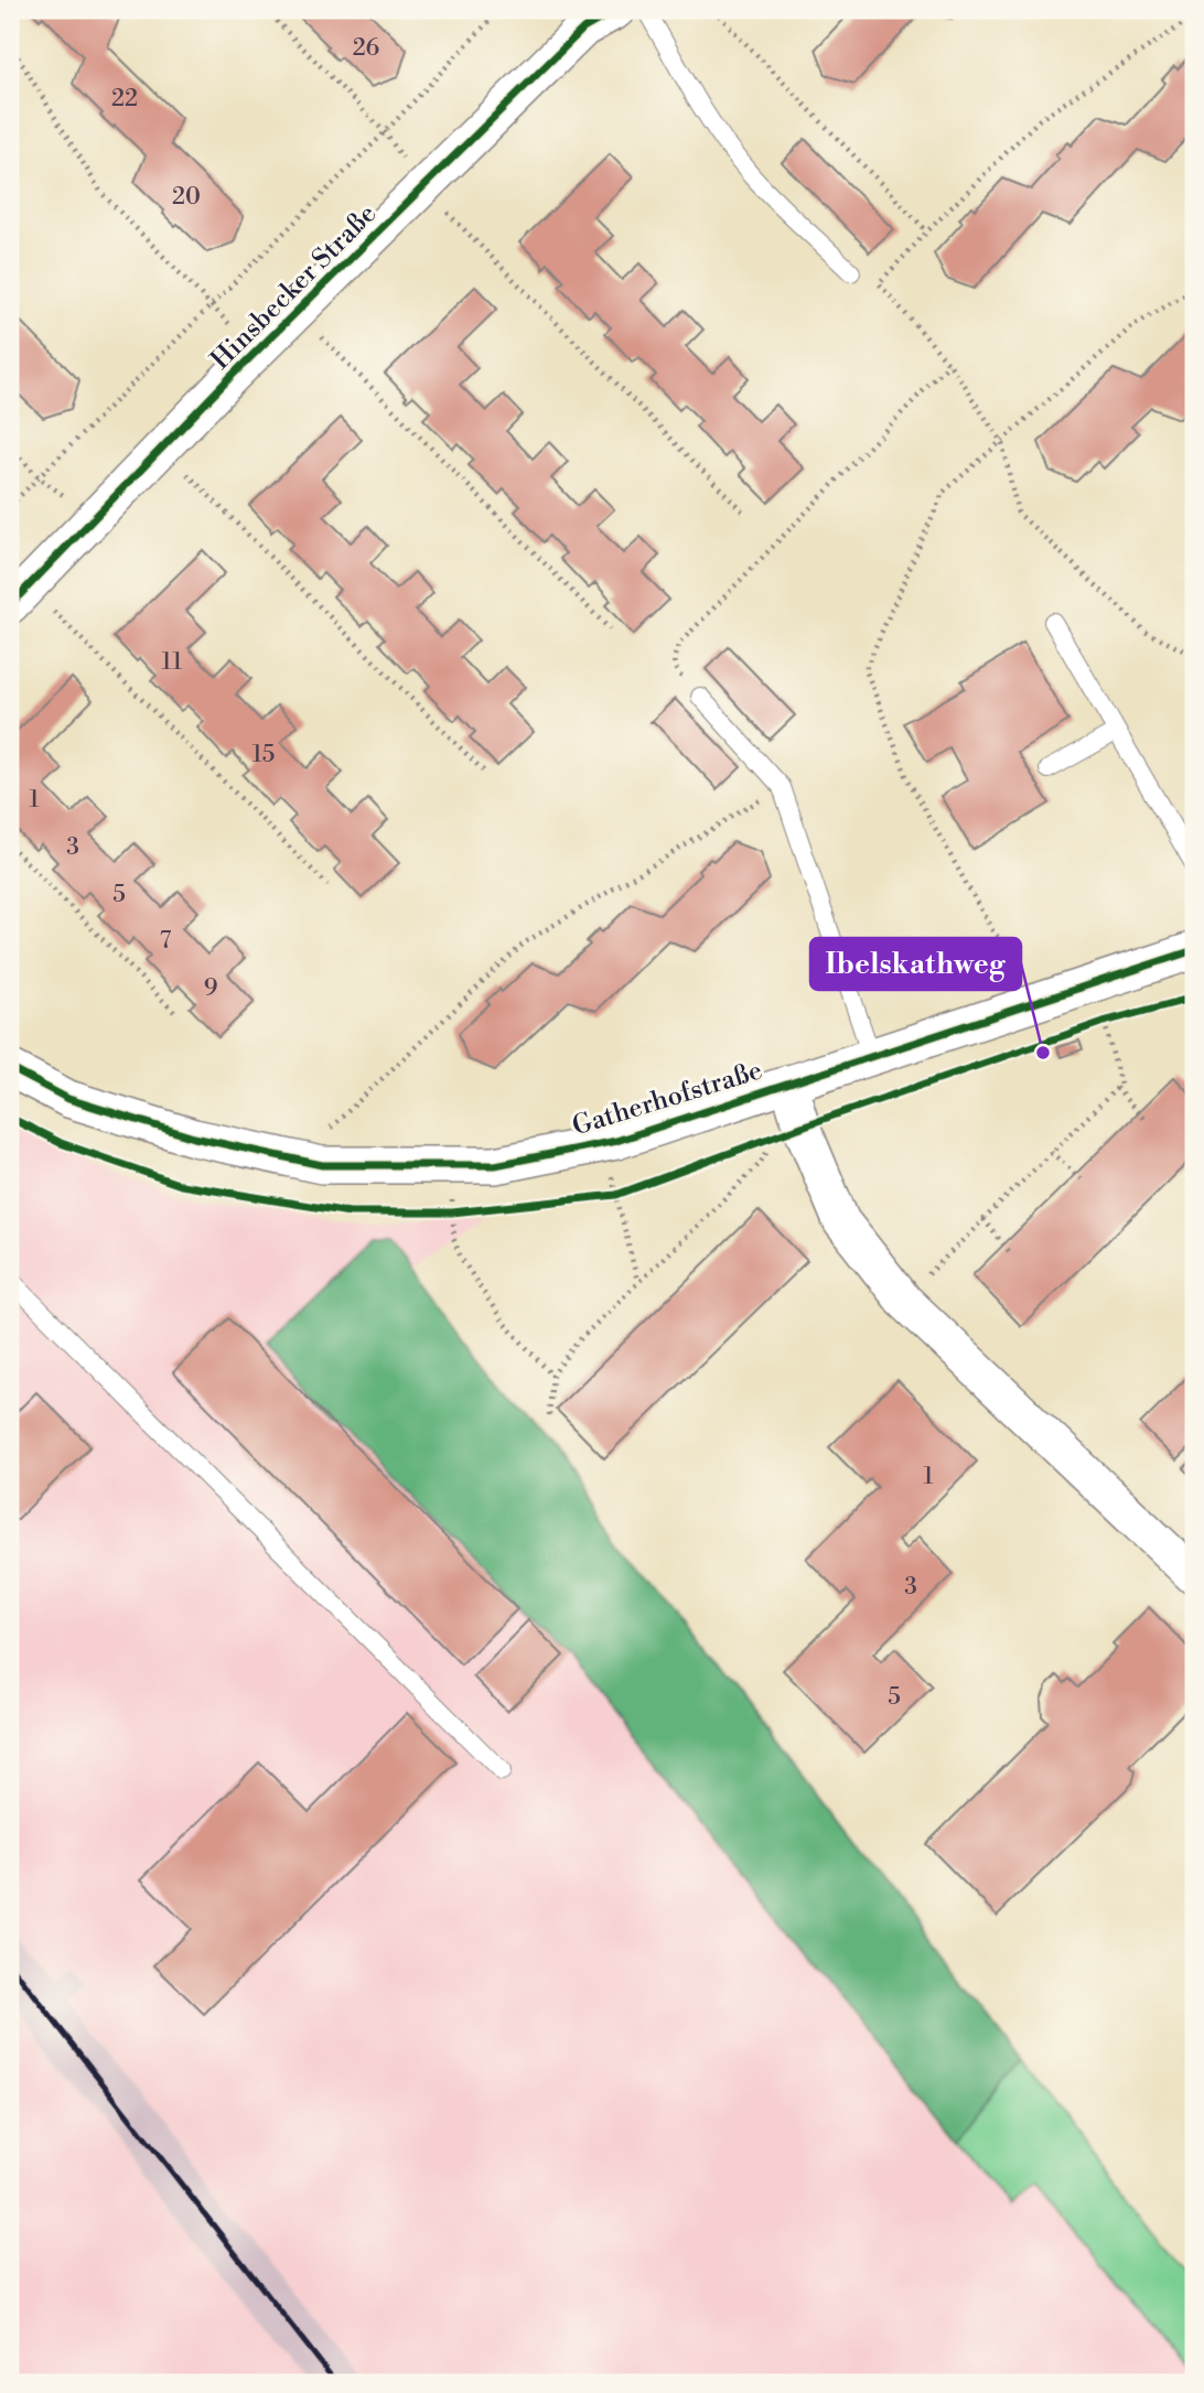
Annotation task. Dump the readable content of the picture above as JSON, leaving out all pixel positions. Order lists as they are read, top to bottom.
{
  "streets": {
    "street": ["Hinsbecker Straße", "Gatherhofstraße"]
  },
  "places": ["Ibelskathweg"],
  "house_numbers": [
    "26",
    "22",
    "20",
    "11",
    "15",
    "1",
    "3",
    "5",
    "7",
    "9",
    "1",
    "3",
    "5"
  ]
}
